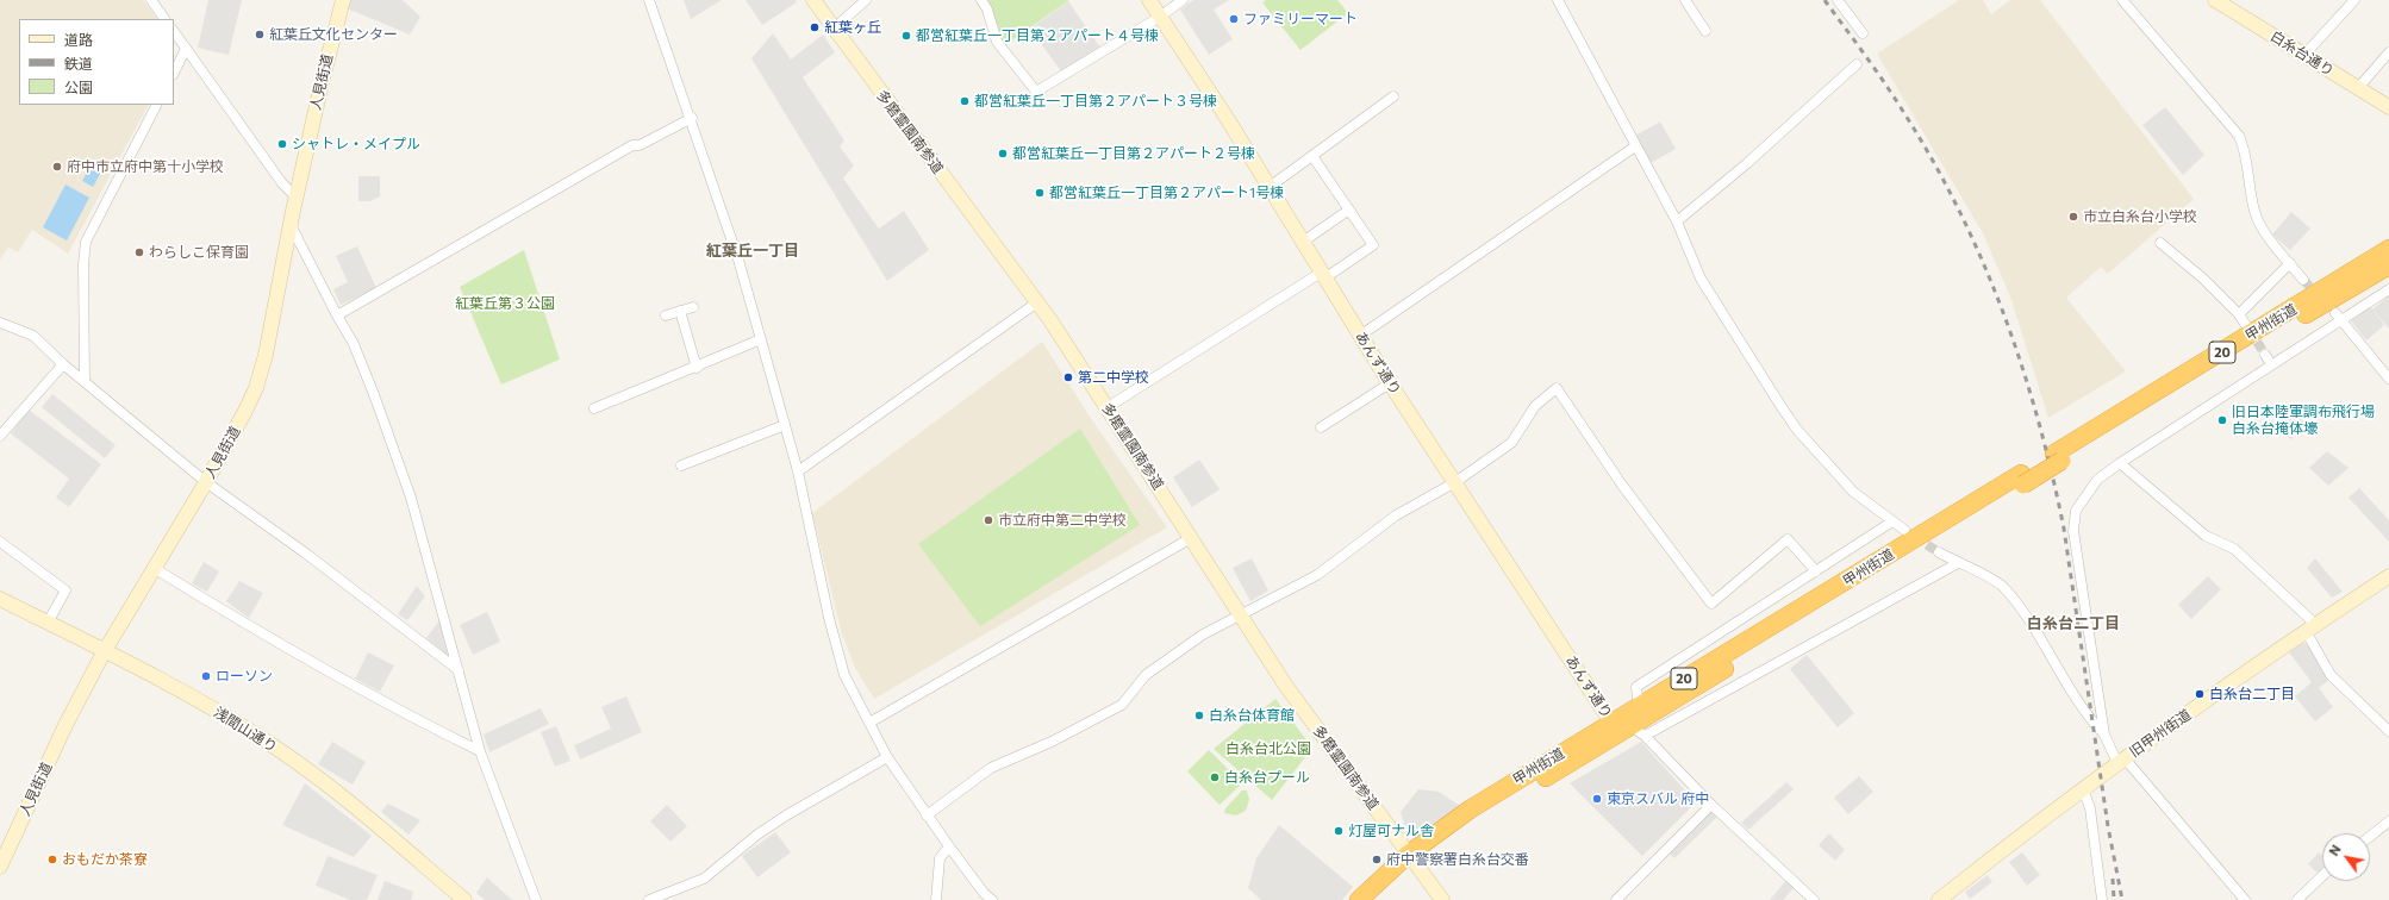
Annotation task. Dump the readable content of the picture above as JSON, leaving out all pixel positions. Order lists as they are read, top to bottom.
{
  "streets": {
    "highway": ["甲州街道", "20"],
    "street": [
      "白糸台通り",
      "人見街道",
      "多磨霊園南参道",
      "あんず通り",
      "浅間山通り",
      "旧甲州街道"
    ]
  },
  "crossings": [
    ["人見街道", "浅間山通り"],
    ["多磨霊園南参道", "甲州街道"],
    ["甲州街道", "あんず通り"]
  ],
  "districts": ["紅葉丘一丁目", "白糸台二丁目"],
  "parks": ["紅葉丘第３公園", "白糸台北公園"],
  "places": [
    "ファミリーマート",
    "紅葉ヶ丘",
    "紅葉丘文化センター",
    "都営紅葉丘一丁目第２アパート４号棟",
    "都営紅葉丘一丁目第２アパート３号棟",
    "シャトレ・メイプル",
    "都営紅葉丘一丁目第２アパート２号棟",
    "府中市立府中第十小学校",
    "都営紅葉丘一丁目第２アパート1号棟",
    "市立白糸台小学校",
    "わらしこ保育園",
    "第二中学校",
    "旧日本陸軍調布飛行場 白糸台掩体壕",
    "市立府中第二中学校",
    "ローソン",
    "白糸台二丁目",
    "白糸台体育館",
    "白糸台プール",
    "東京スバル 府中",
    "灯屋可ナル舎",
    "おもだか茶寮",
    "府中警察署白糸台交番"
  ],
  "legend": ["道路", "鉄道", "公園"],
  "north": "top left"
}
